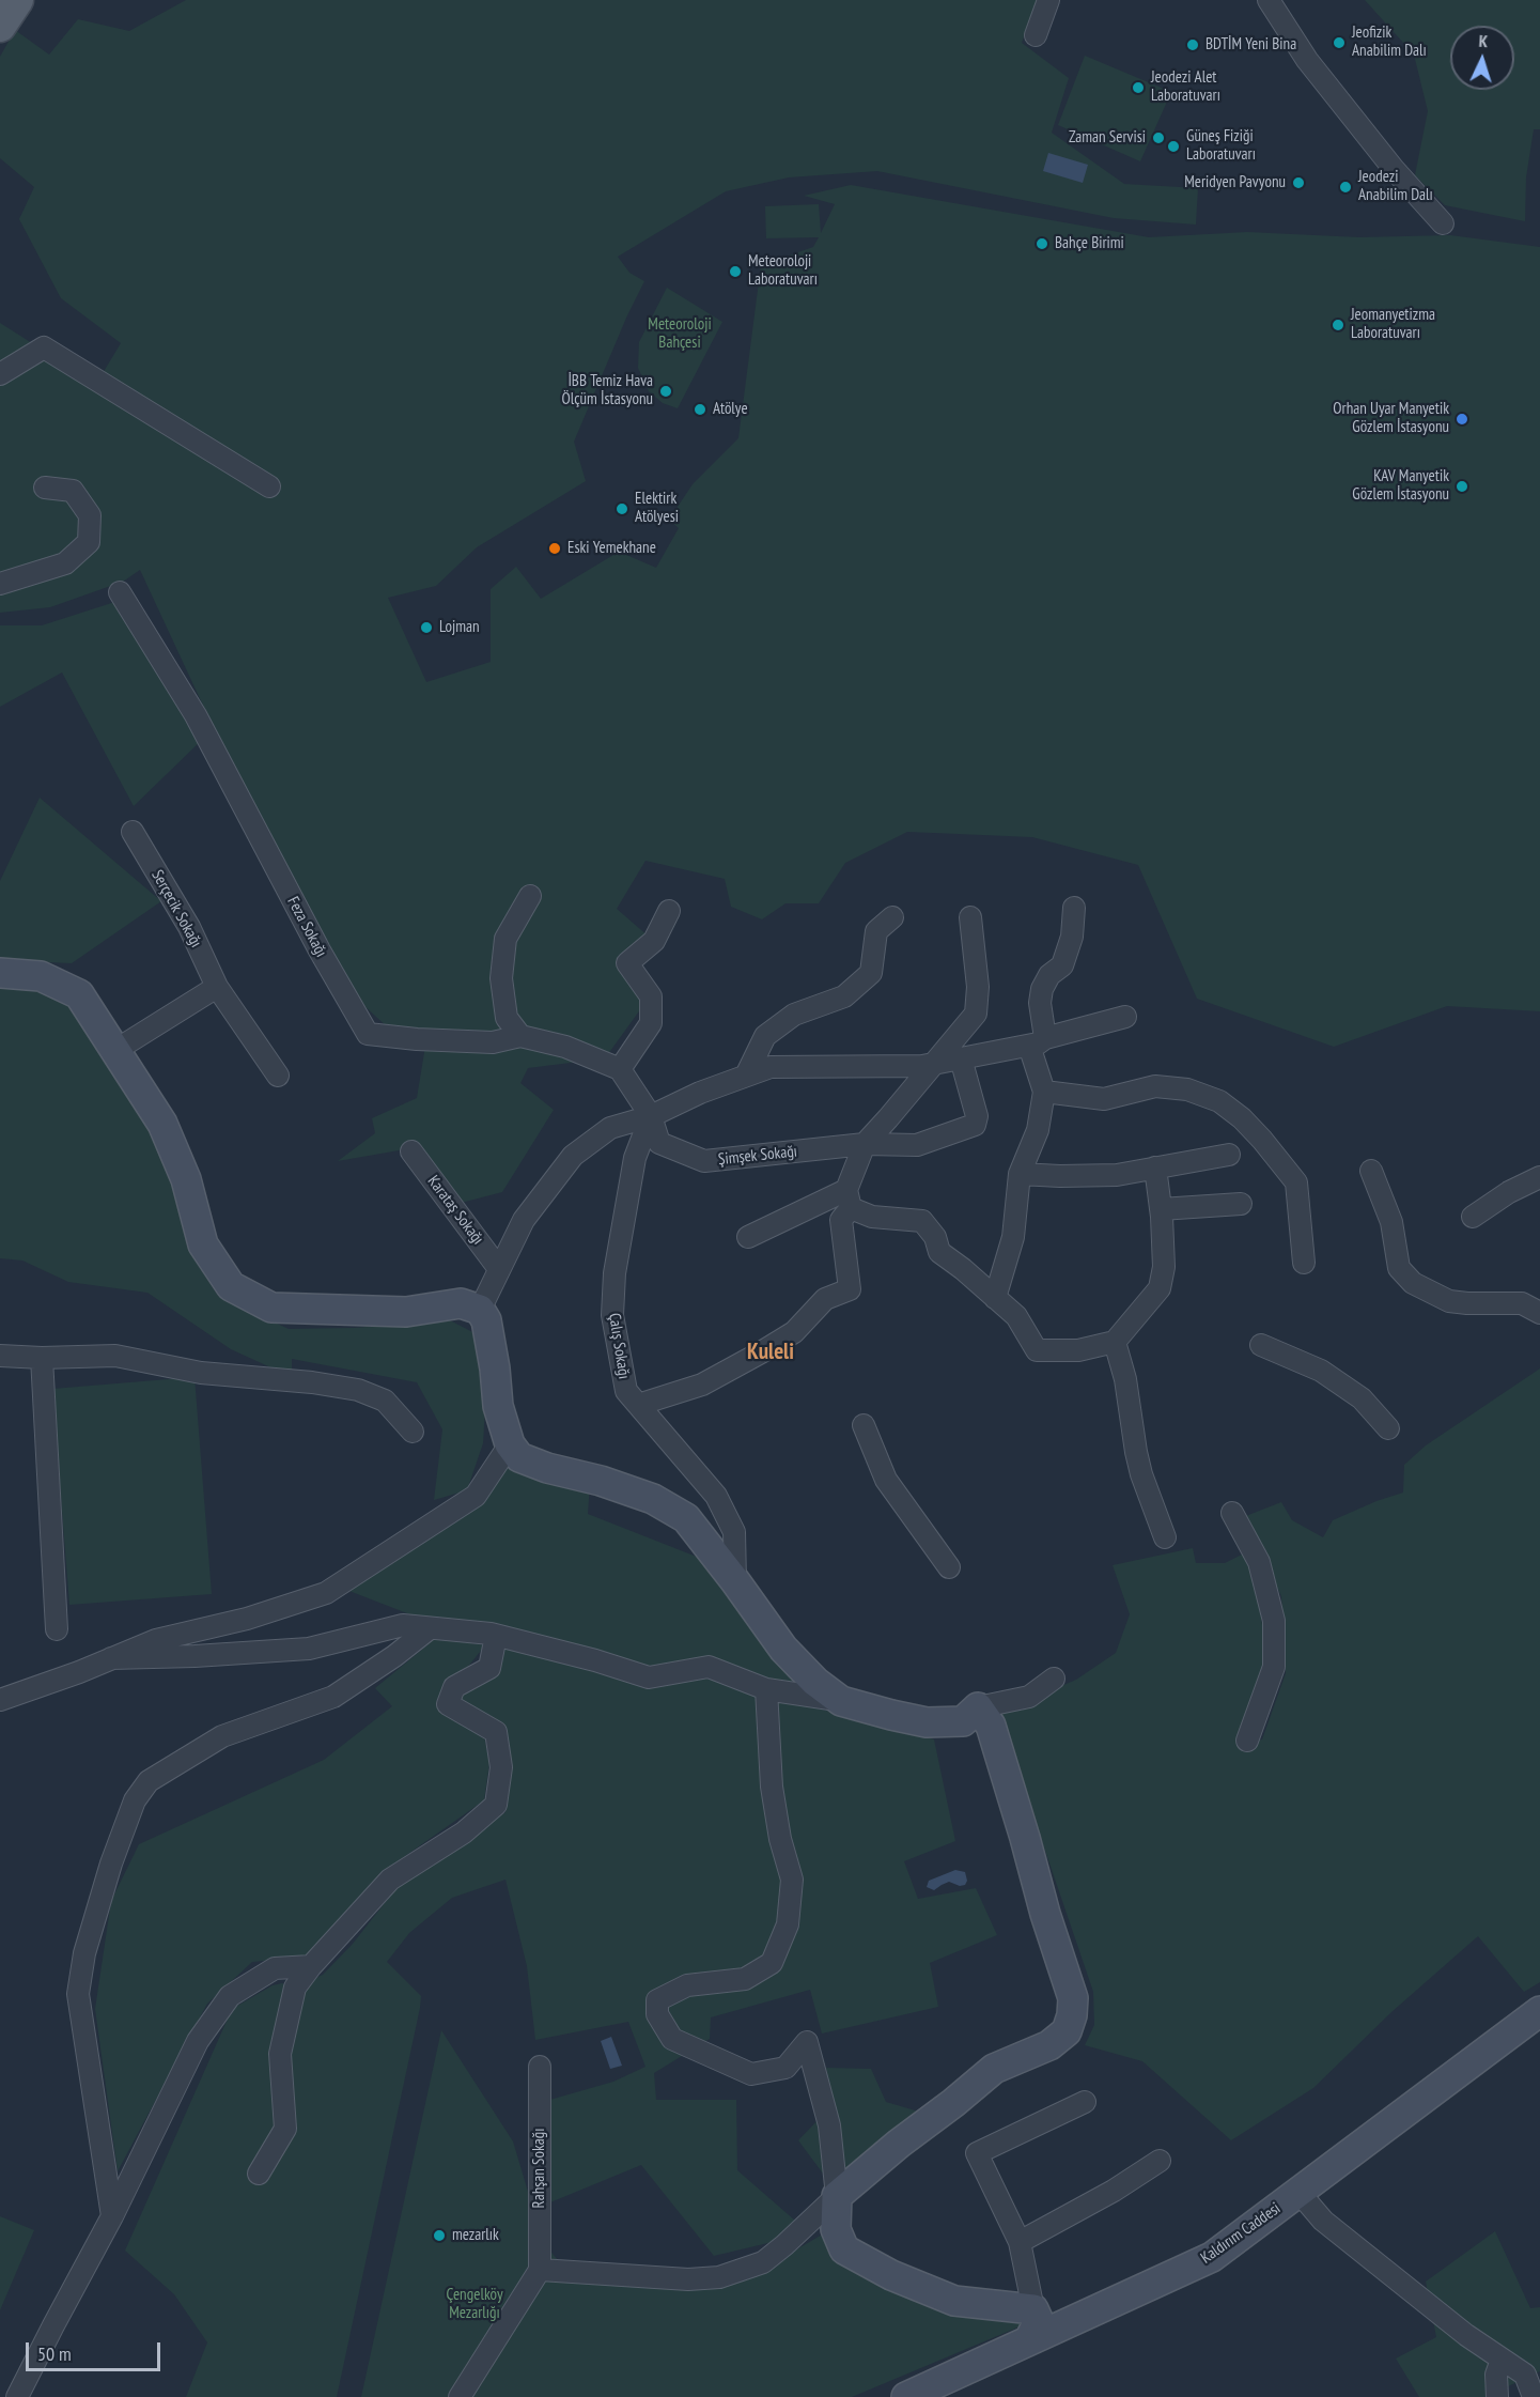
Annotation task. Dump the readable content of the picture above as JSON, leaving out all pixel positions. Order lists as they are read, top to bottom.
{
  "streets": {
    "street": [
      "Serçecik Sokağı",
      "Feza Sokağı",
      "Şimşek Sokağı",
      "Karataş Sokağı",
      "Çalış Sokağı",
      "Rahşan Sokağı",
      "Kaldırım Caddesi"
    ]
  },
  "crossings": [
    ["Feza Sokağı", "Şimşek Sokağı"],
    ["Şimşek Sokağı", "Çalış Sokağı"]
  ],
  "districts": ["Kuleli"],
  "parks": ["Meteoroloji Bahçesi", "Çengelköy Mezarlığı"],
  "places": [
    "Jeofizik Anabilim Dalı",
    "BDTİM Yeni Bina",
    "Jeodezi Alet Laboratuvarı",
    "Zaman Servisi",
    "Güneş Fiziği Laboratuvarı",
    "Meridyen Pavyonu",
    "Jeodezi Anabilim Dalı",
    "Bahçe Birimi",
    "Meteoroloji Laboratuvarı",
    "Jeomanyetizma Laboratuvarı",
    "İBB Temiz Hava Ölçüm İstasyonu",
    "Atölye",
    "Orhan Uyar Manyetik Gözlem İstasyonu",
    "KAV Manyetik Gözlem İstasyonu",
    "Elektirk Atölyesi",
    "Eski Yemekhane",
    "Lojman",
    "mezarlık"
  ],
  "scale_bar": "50 m",
  "north": "top"
}
